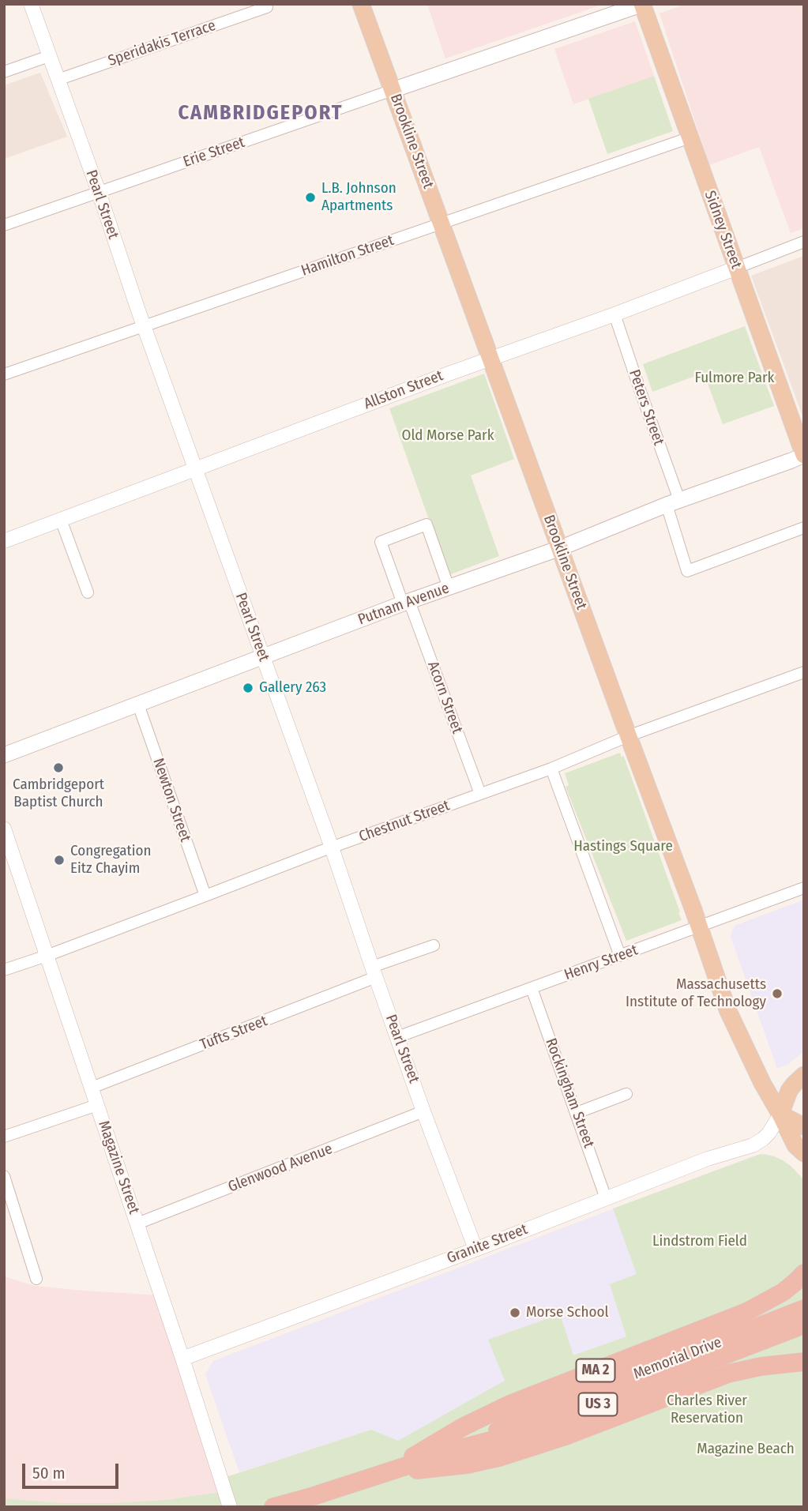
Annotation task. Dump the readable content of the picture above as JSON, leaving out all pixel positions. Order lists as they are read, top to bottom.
{
  "streets": {
    "highway": ["Memorial Drive", "MA 2", "US 3"],
    "main road": [
      "Brookline Street",
      "Erie Street",
      "Sidney Street",
      "Putnam Avenue"
    ],
    "street": [
      "Speridakis Terrace",
      "Pearl Street",
      "Hamilton Street",
      "Allston Street",
      "Peters Street",
      "Acorn Street",
      "Newton Street",
      "Chestnut Street",
      "Henry Street",
      "Tufts Street",
      "Rockingham Street",
      "Magazine Street",
      "Glenwood Avenue",
      "Granite Street"
    ]
  },
  "crossings": [
    ["Speridakis Terrace", "Pearl Street"],
    ["Brookline Street", "Erie Street"],
    ["Brookline Street", "Hamilton Street"],
    ["Brookline Street", "Allston Street"],
    ["Brookline Street", "Putnam Avenue"],
    ["Brookline Street", "Chestnut Street"],
    ["Brookline Street", "Henry Street"],
    ["Brookline Street", "Granite Street"],
    ["Erie Street", "Pearl Street"],
    ["Erie Street", "Sidney Street"],
    ["Pearl Street", "Hamilton Street"],
    ["Pearl Street", "Allston Street"],
    ["Pearl Street", "Putnam Avenue"],
    ["Pearl Street", "Chestnut Street"],
    ["Pearl Street", "Henry Street"],
    ["Pearl Street", "Tufts Street"],
    ["Pearl Street", "Glenwood Avenue"],
    ["Pearl Street", "Granite Street"],
    ["Sidney Street", "Hamilton Street"],
    ["Sidney Street", "Allston Street"],
    ["Sidney Street", "Putnam Avenue"],
    ["Allston Street", "Peters Street"],
    ["Peters Street", "Putnam Avenue"],
    ["Putnam Avenue", "Acorn Street"],
    ["Putnam Avenue", "Newton Street"],
    ["Acorn Street", "Chestnut Street"],
    ["Newton Street", "Chestnut Street"],
    ["Chestnut Street", "Magazine Street"],
    ["Henry Street", "Rockingham Street"],
    ["Tufts Street", "Magazine Street"],
    ["Rockingham Street", "Granite Street"],
    ["Magazine Street", "Glenwood Avenue"],
    ["Magazine Street", "Granite Street"],
    ["Memorial Drive", "MA 2"]
  ],
  "districts": ["CAMBRIDGEPORT"],
  "parks": [
    "Fulmore Park",
    "Old Morse Park",
    "Hastings Square",
    "Lindstrom Field",
    "Charles River Reservation",
    "Magazine Beach"
  ],
  "places": [
    "L.B. Johnson Apartments",
    "Gallery 263",
    "Cambridgeport Baptist Church",
    "Congregation Eitz Chayim",
    "Massachusetts Institute of Technology",
    "Morse School"
  ],
  "scale_bar": "50 m"
}
